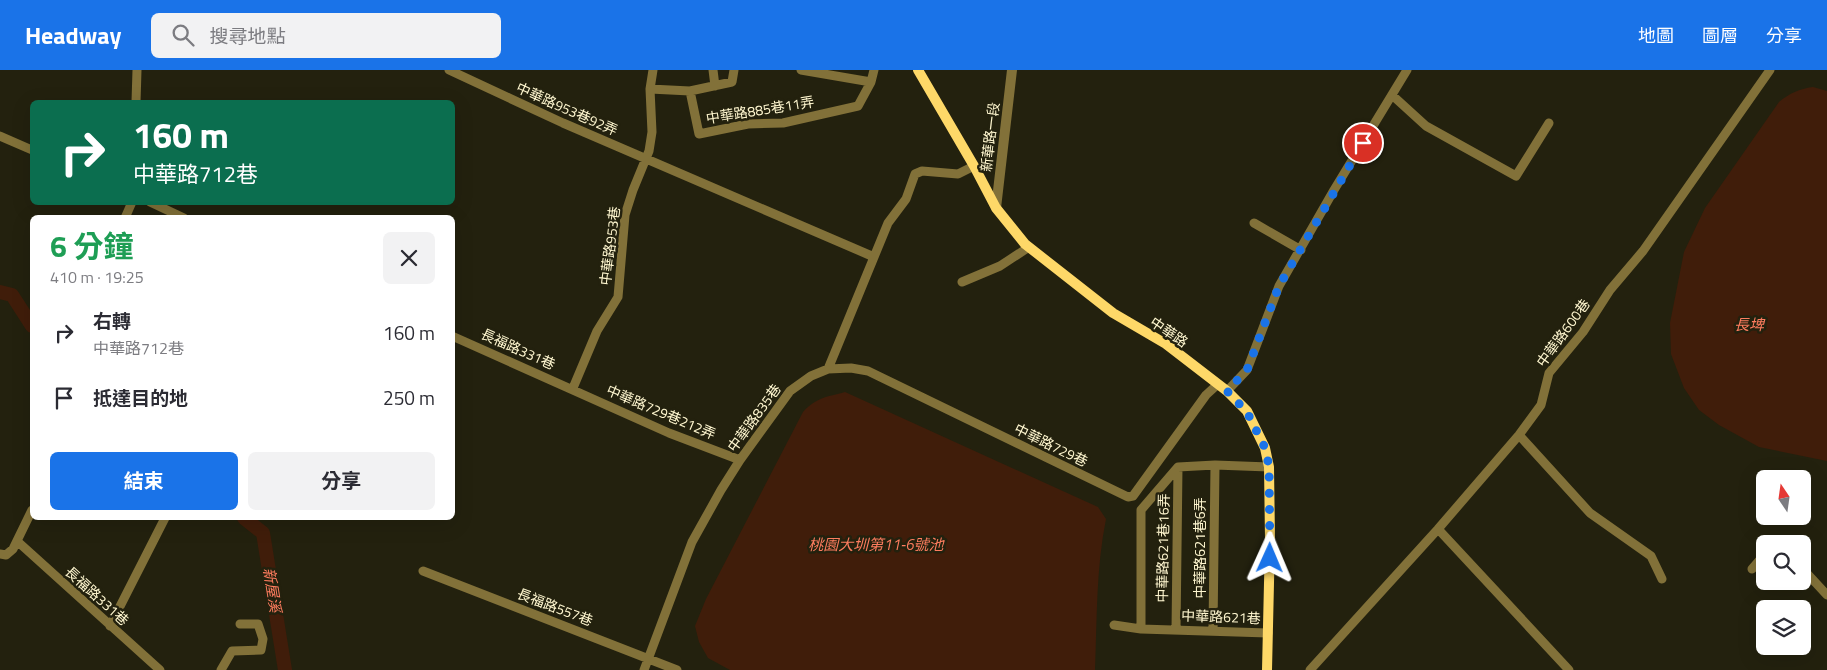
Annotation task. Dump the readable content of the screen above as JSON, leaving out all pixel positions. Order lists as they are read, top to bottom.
{
  "streets": {
    "main road": ["中華路"],
    "street": [
      "中華路953巷92弄",
      "中華路885巷11弄",
      "新華路一段",
      "中華路953巷",
      "中華路600巷",
      "長福路331巷",
      "中華路729巷212弄",
      "中華路835巷",
      "中華路729巷",
      "中華路621巷16弄",
      "中華路621巷6弄",
      "長福路557巷",
      "中華路621巷"
    ]
  },
  "crossings": [
    ["中華路953巷92弄", "中華路953巷"],
    ["新華路一段", "中華路"],
    ["中華路953巷", "長福路331巷"],
    ["中華路953巷", "中華路729巷212弄"],
    ["中華路", "中華路729巷"],
    ["中華路", "中華路621巷"],
    ["長福路331巷", "中華路729巷212弄"],
    ["中華路729巷212弄", "中華路835巷"],
    ["中華路835巷", "中華路729巷"],
    ["中華路835巷", "長福路557巷"],
    ["中華路621巷16弄", "中華路621巷"],
    ["中華路621巷6弄", "中華路621巷"]
  ],
  "water": ["長埤", "桃園大圳第11-6號池", "新屋溪"],
  "north": "top",
  "page": {
    "header": "Headway",
    "search": "搜尋地點",
    "nav": ["地圖", "圖層", "分享"],
    "turn": ["160 m", "中華路712巷"],
    "heading": ["6 分鐘", "410 m · 19:25"],
    "list": [
      {
        "name": "右轉",
        "note": "中華路712巷",
        "value": "160 m"
      },
      {
        "name": "抵達目的地",
        "value": "250 m"
      }
    ],
    "buttons": ["結束", "分享"]
  }
}
